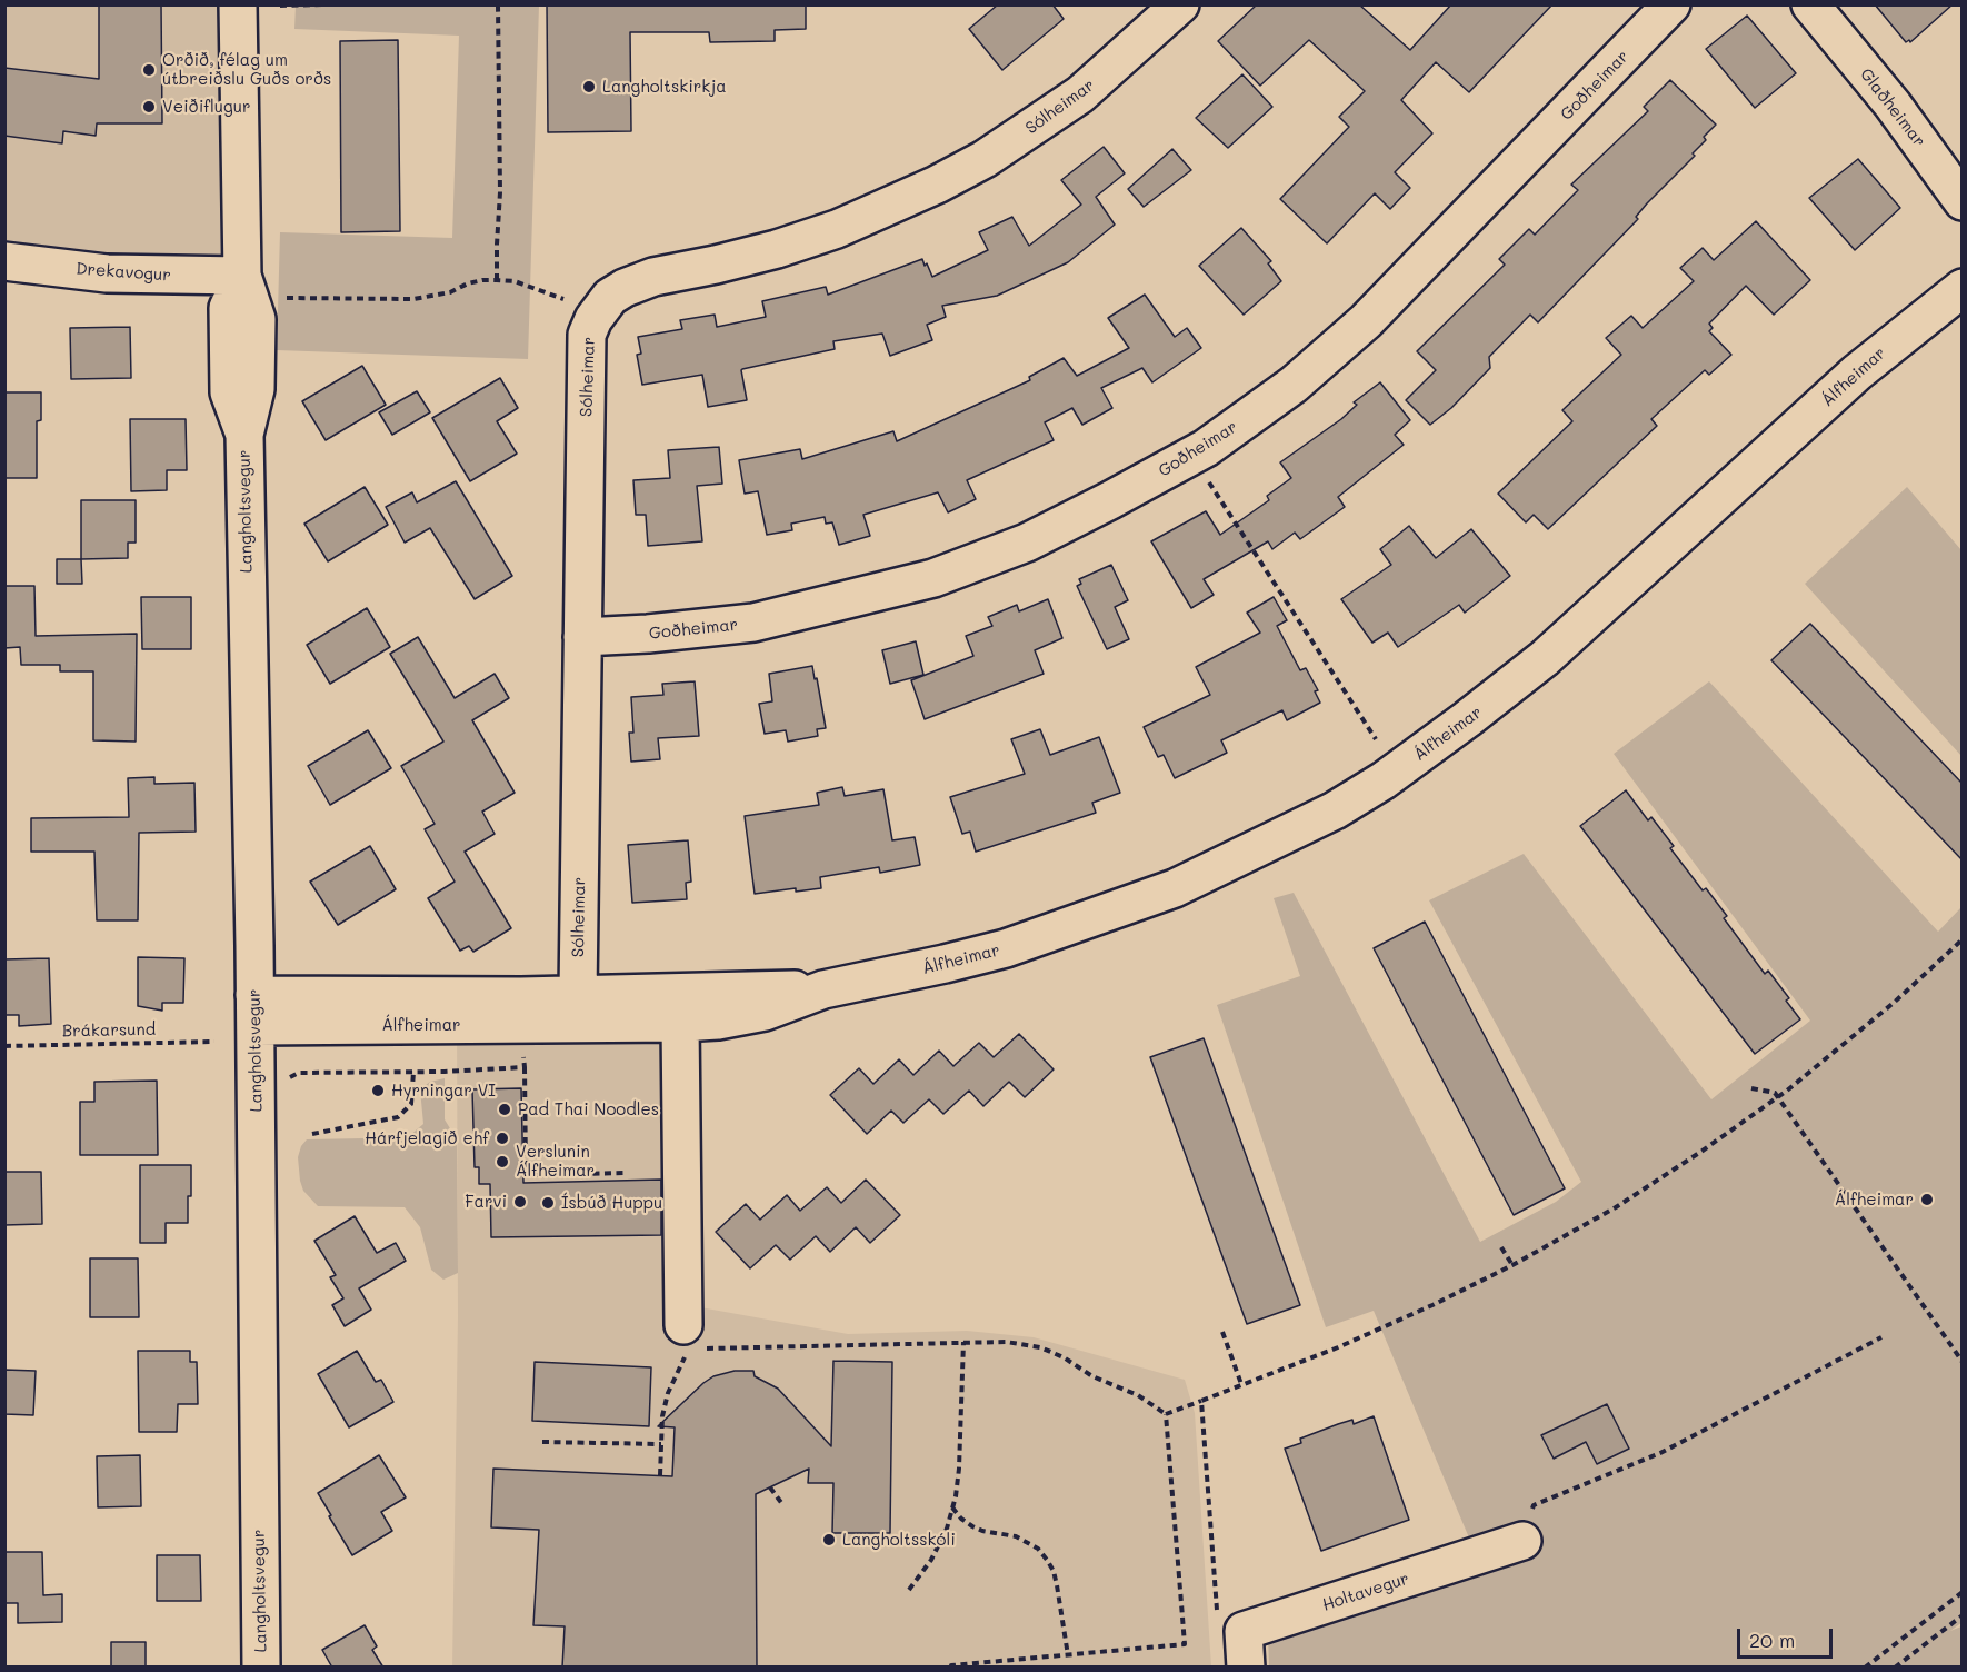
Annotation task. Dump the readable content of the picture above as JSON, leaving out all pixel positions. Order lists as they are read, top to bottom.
{
  "streets": {
    "street": [
      "Goðheimar",
      "Sólheimar",
      "Glaðheimar",
      "Drekavogur",
      "Álfheimar",
      "Langholtsvegur",
      "Holtavegur"
    ],
    "path": ["Brákarsund"]
  },
  "crossings": [
    ["Goðheimar", "Sólheimar"],
    ["Sólheimar", "Álfheimar"],
    ["Drekavogur", "Langholtsvegur"],
    ["Álfheimar", "Langholtsvegur"]
  ],
  "places": [
    "Orðið, félag um útbreiðslu Guðs orðs",
    "Langholtskirkja",
    "Veiðiflugur",
    "Hyrningar VI",
    "Pad Thai Noodles",
    "Hárfjelagið ehf",
    "Verslunin Álfheimar",
    "Álfheimar",
    "Farvi",
    "Ísbúð Huppu",
    "Langholtsskóli"
  ],
  "scale_bar": "20 m"
}
